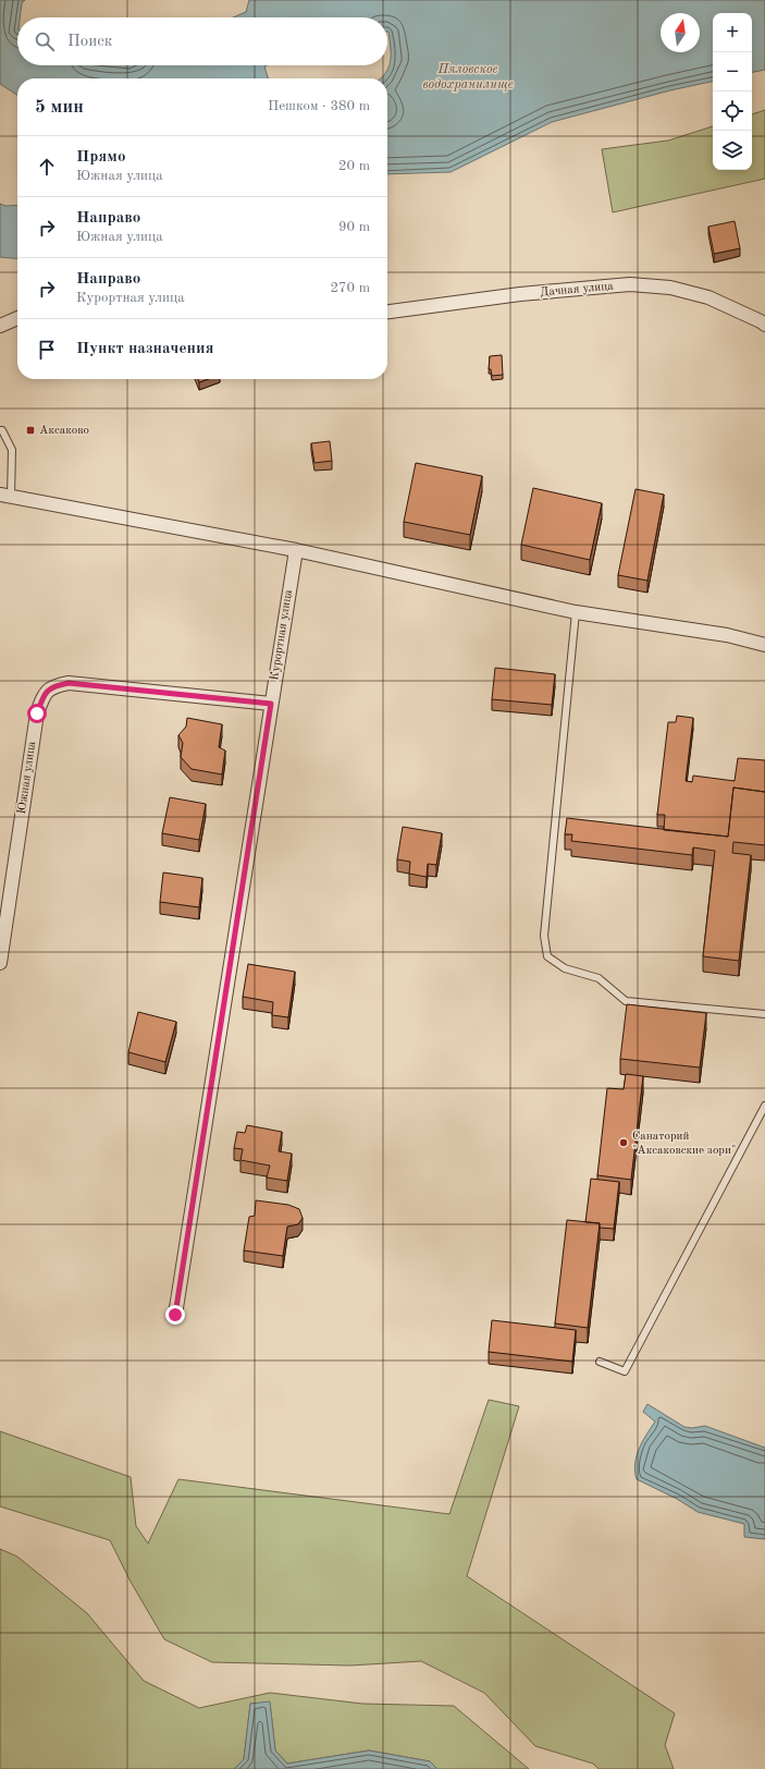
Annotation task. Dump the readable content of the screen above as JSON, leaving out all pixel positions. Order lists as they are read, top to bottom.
{
  "streets": {
    "street": ["Дачная улица", "Курортная улица", "Южная улица"]
  },
  "crossings": [
    ["Курортная улица", "Южная улица"]
  ],
  "water": ["Пяловское водохранилище"],
  "places": {
    "transit": ["Аксаково"],
    "other": ["Санаторий \"Аксаковские зори\""]
  },
  "north": "top",
  "page": {
    "map_buttons": ["+", "−"],
    "search": "Поиск",
    "heading": ["5 мин", "Пешком · 380 m"],
    "list": [
      ["Прямо", "Южная улица", "20 m"],
      ["Направо", "Южная улица", "90 m"],
      ["Направо", "Курортная улица", "270 m"],
      "Пункт назначения"
    ]
  }
}
